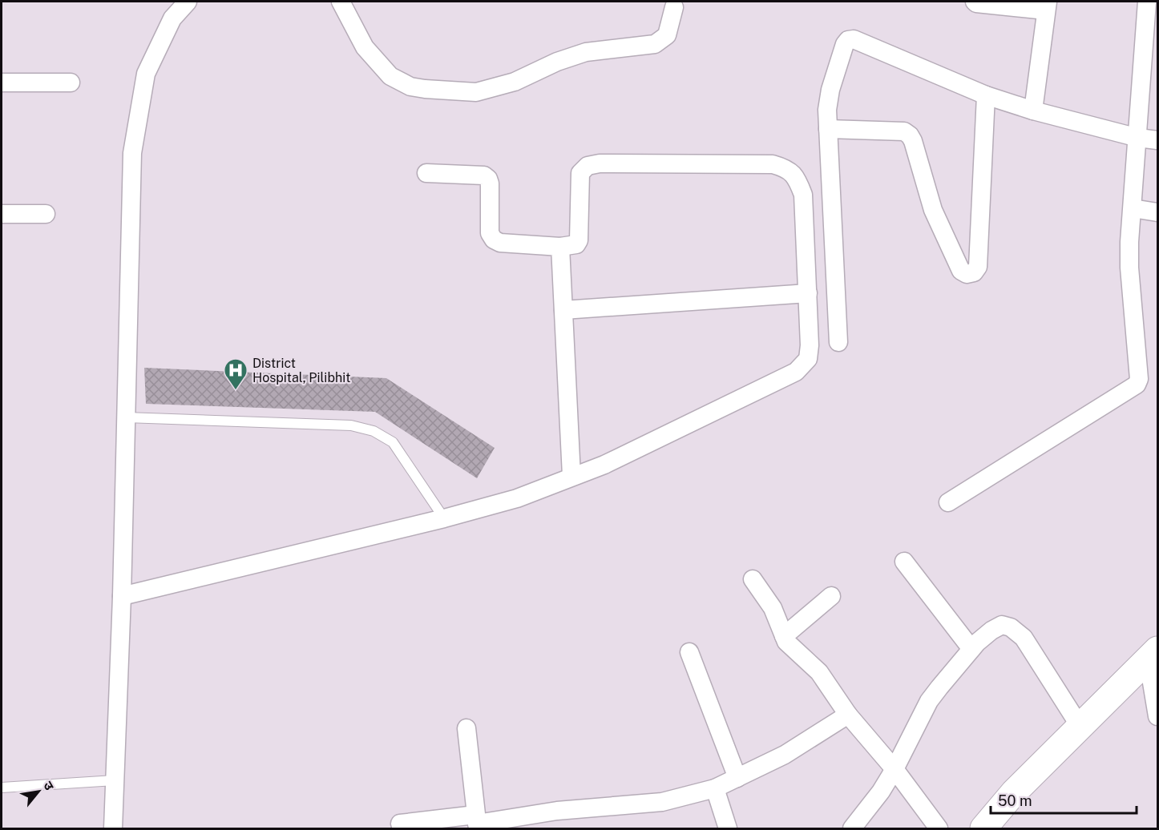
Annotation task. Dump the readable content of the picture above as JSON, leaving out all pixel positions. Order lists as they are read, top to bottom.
{
  "places": {
    "hospital": ["District Hospital, Pilibhit"]
  },
  "scale_bar": "50 m",
  "north": "top right"
}
